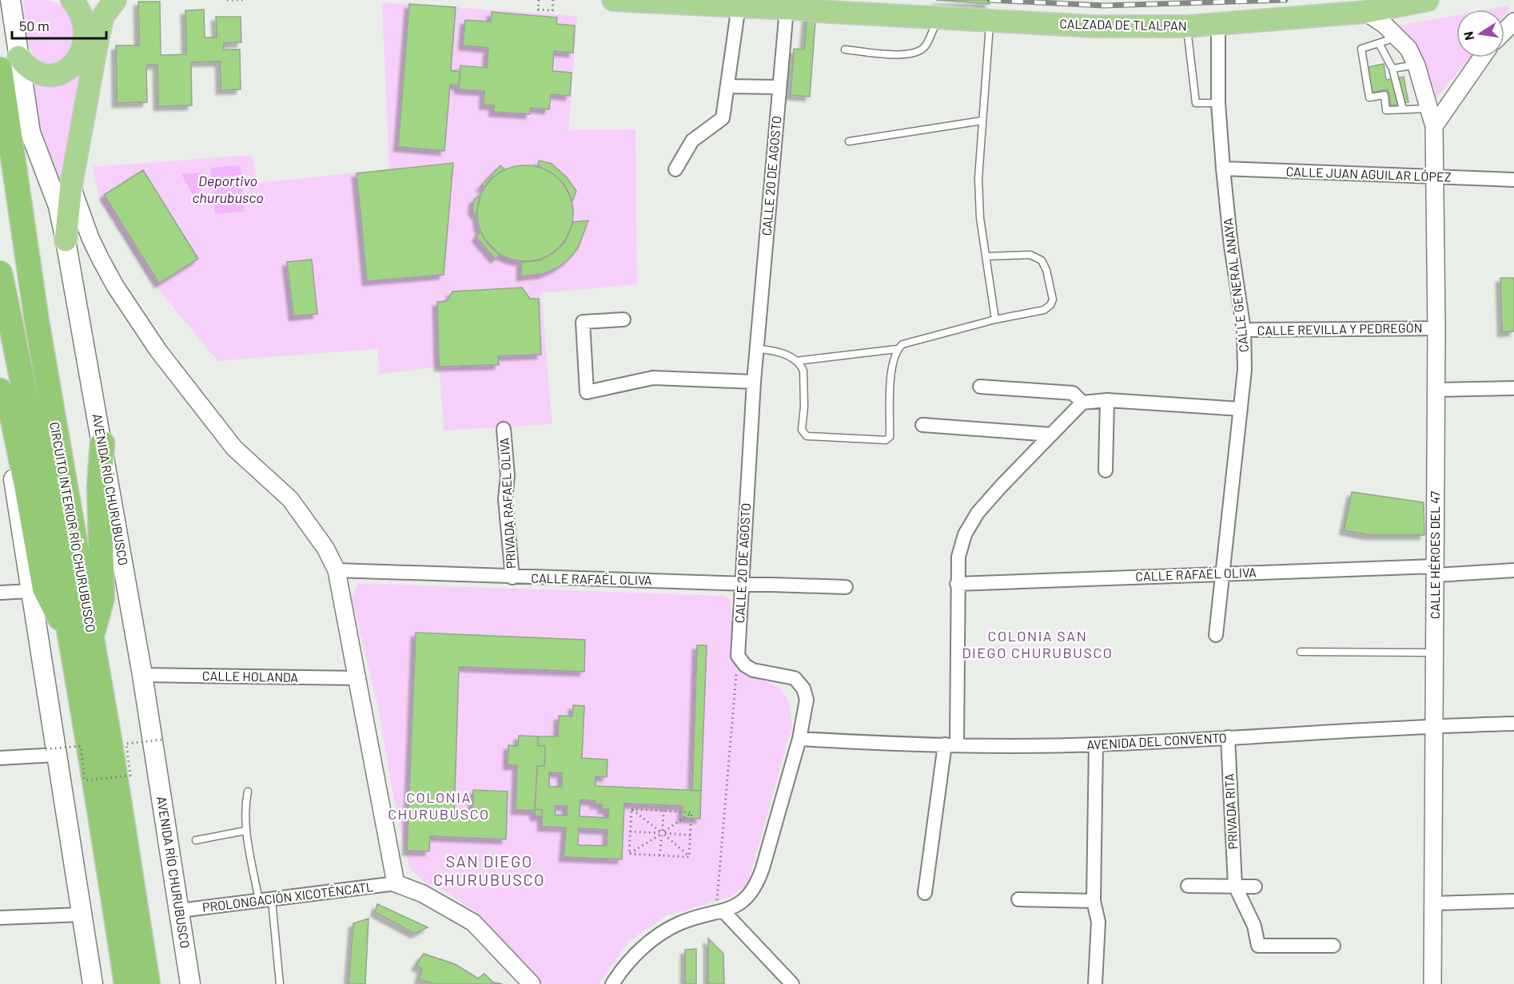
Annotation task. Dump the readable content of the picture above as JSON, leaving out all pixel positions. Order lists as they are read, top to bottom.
{
  "streets": {
    "highway": ["CALZADA DE TLALPAN", "CIRCUITO INTERIOR RÍO CHURUBUSCO"],
    "main road": ["AVENIDA RÍO CHURUBUSCO"],
    "street": [
      "CALLE JUAN AGUILAR LÓPEZ",
      "CALLE 20 DE AGOSTO",
      "CALLE GENERAL ANAYA",
      "CALLE REVILLA Y PEDREGÓN",
      "PRIVADA RAFAEL OLIVA",
      "CALLE HÉROES DEL 47",
      "CALLE RAFAÉL OLIVA",
      "CALLE HOLANDA",
      "AVENIDA DEL CONVENTO",
      "PRIVADA RITA",
      "PROLONGACIÓN XICOTÉNCATL"
    ]
  },
  "crossings": [
    ["CALZADA DE TLALPAN", "CALLE 20 DE AGOSTO"],
    ["CALZADA DE TLALPAN", "CALLE GENERAL ANAYA"],
    ["CALZADA DE TLALPAN", "CALLE HÉROES DEL 47"],
    ["CALLE JUAN AGUILAR LÓPEZ", "CALLE GENERAL ANAYA"],
    ["CALLE JUAN AGUILAR LÓPEZ", "CALLE HÉROES DEL 47"],
    ["CALLE 20 DE AGOSTO", "CALLE RAFAÉL OLIVA"],
    ["CALLE GENERAL ANAYA", "CALLE REVILLA Y PEDREGÓN"],
    ["CALLE GENERAL ANAYA", "CALLE RAFAÉL OLIVA"],
    ["CALLE REVILLA Y PEDREGÓN", "CALLE HÉROES DEL 47"],
    ["AVENIDA RÍO CHURUBUSCO", "CIRCUITO INTERIOR RÍO CHURUBUSCO"],
    ["AVENIDA RÍO CHURUBUSCO", "CALLE HOLANDA"],
    ["AVENIDA RÍO CHURUBUSCO", "PROLONGACIÓN XICOTÉNCATL"],
    ["PRIVADA RAFAEL OLIVA", "CALLE RAFAÉL OLIVA"],
    ["CALLE HÉROES DEL 47", "CALLE RAFAÉL OLIVA"],
    ["CALLE HÉROES DEL 47", "AVENIDA DEL CONVENTO"],
    ["AVENIDA DEL CONVENTO", "PRIVADA RITA"]
  ],
  "districts": ["COLONIA SAN DIEGO CHURUBUSCO", "COLONIA CHURUBUSCO", "SAN DIEGO CHURUBUSCO"],
  "water": ["Deportivo churubusco"],
  "scale_bar": "50 m",
  "north": "left"
}
